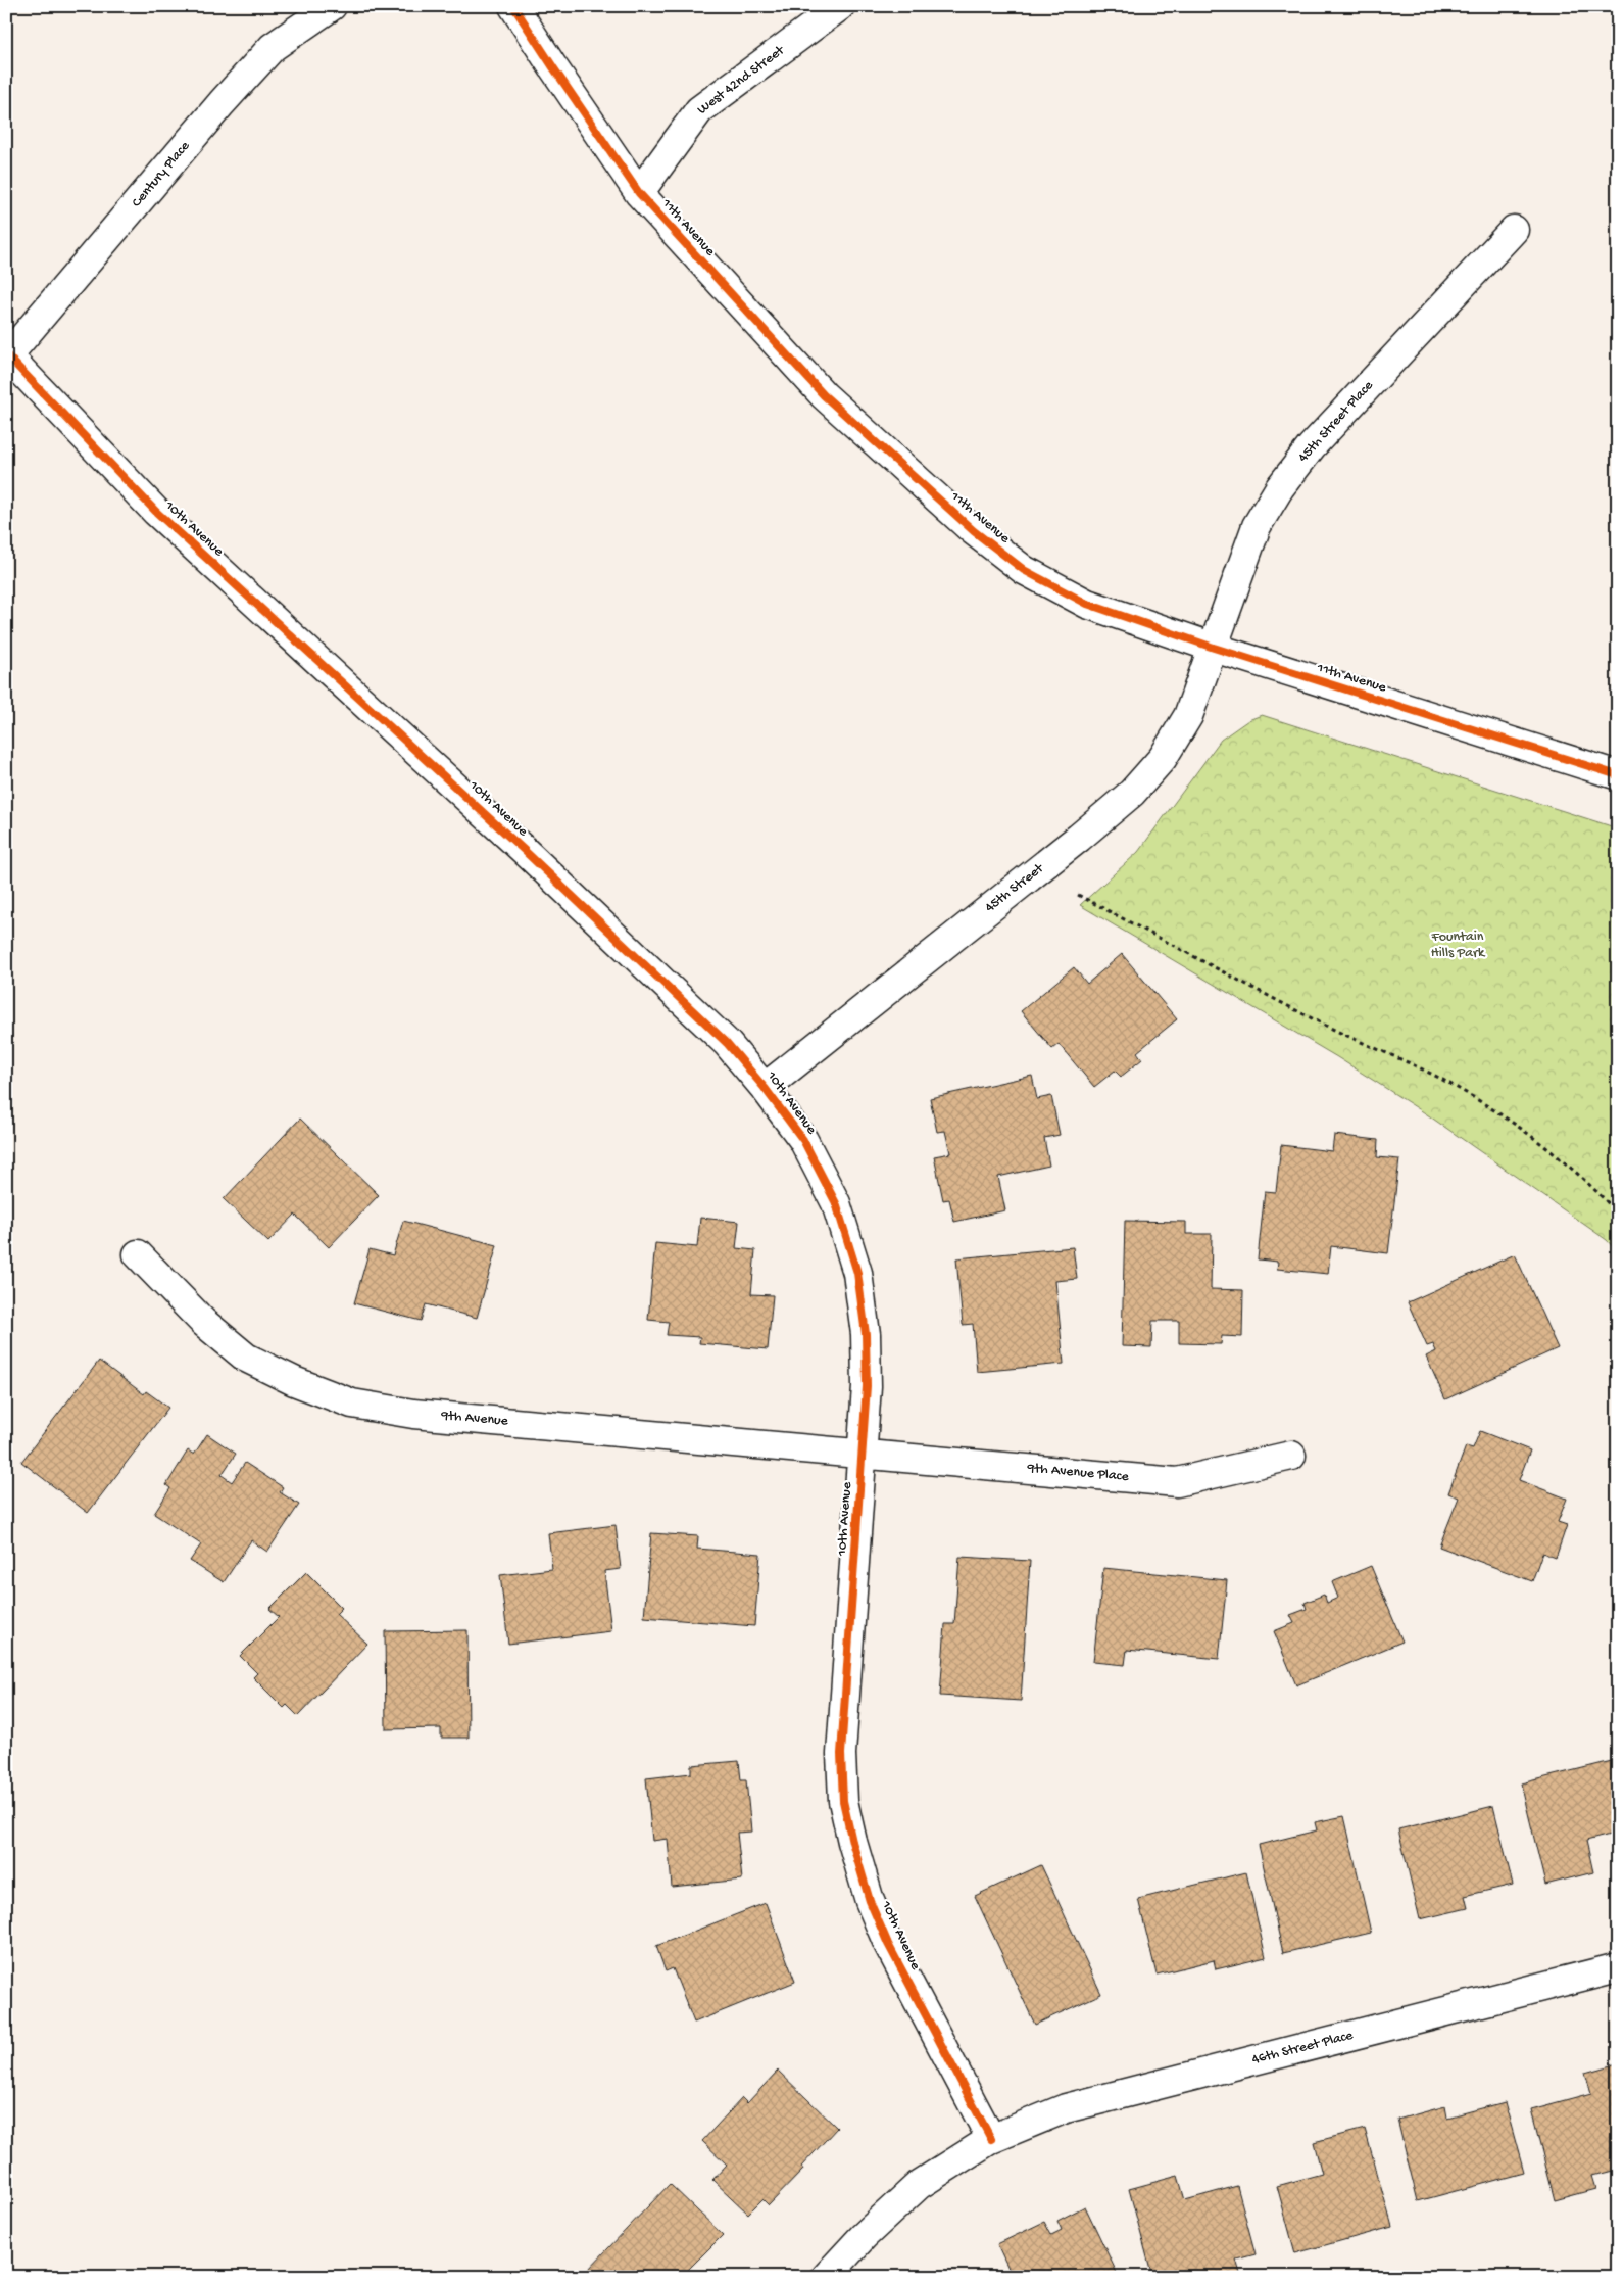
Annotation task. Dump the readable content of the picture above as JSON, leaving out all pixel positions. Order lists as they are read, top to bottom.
{
  "streets": {
    "street": [
      "West 42nd Street",
      "Century Place",
      "11th Avenue",
      "45th Street Place",
      "10th Avenue",
      "45th Street",
      "9th Avenue",
      "9th Avenue Place",
      "46th Street Place"
    ]
  },
  "crossings": [
    ["West 42nd Street", "11th Avenue"],
    ["Century Place", "10th Avenue"],
    ["11th Avenue", "45th Street Place"],
    ["11th Avenue", "45th Street"],
    ["45th Street Place", "45th Street"],
    ["10th Avenue", "45th Street"],
    ["10th Avenue", "9th Avenue"],
    ["10th Avenue", "9th Avenue Place"],
    ["10th Avenue", "46th Street Place"],
    ["9th Avenue", "9th Avenue Place"]
  ],
  "parks": ["Fountain Hills Park"]
}
